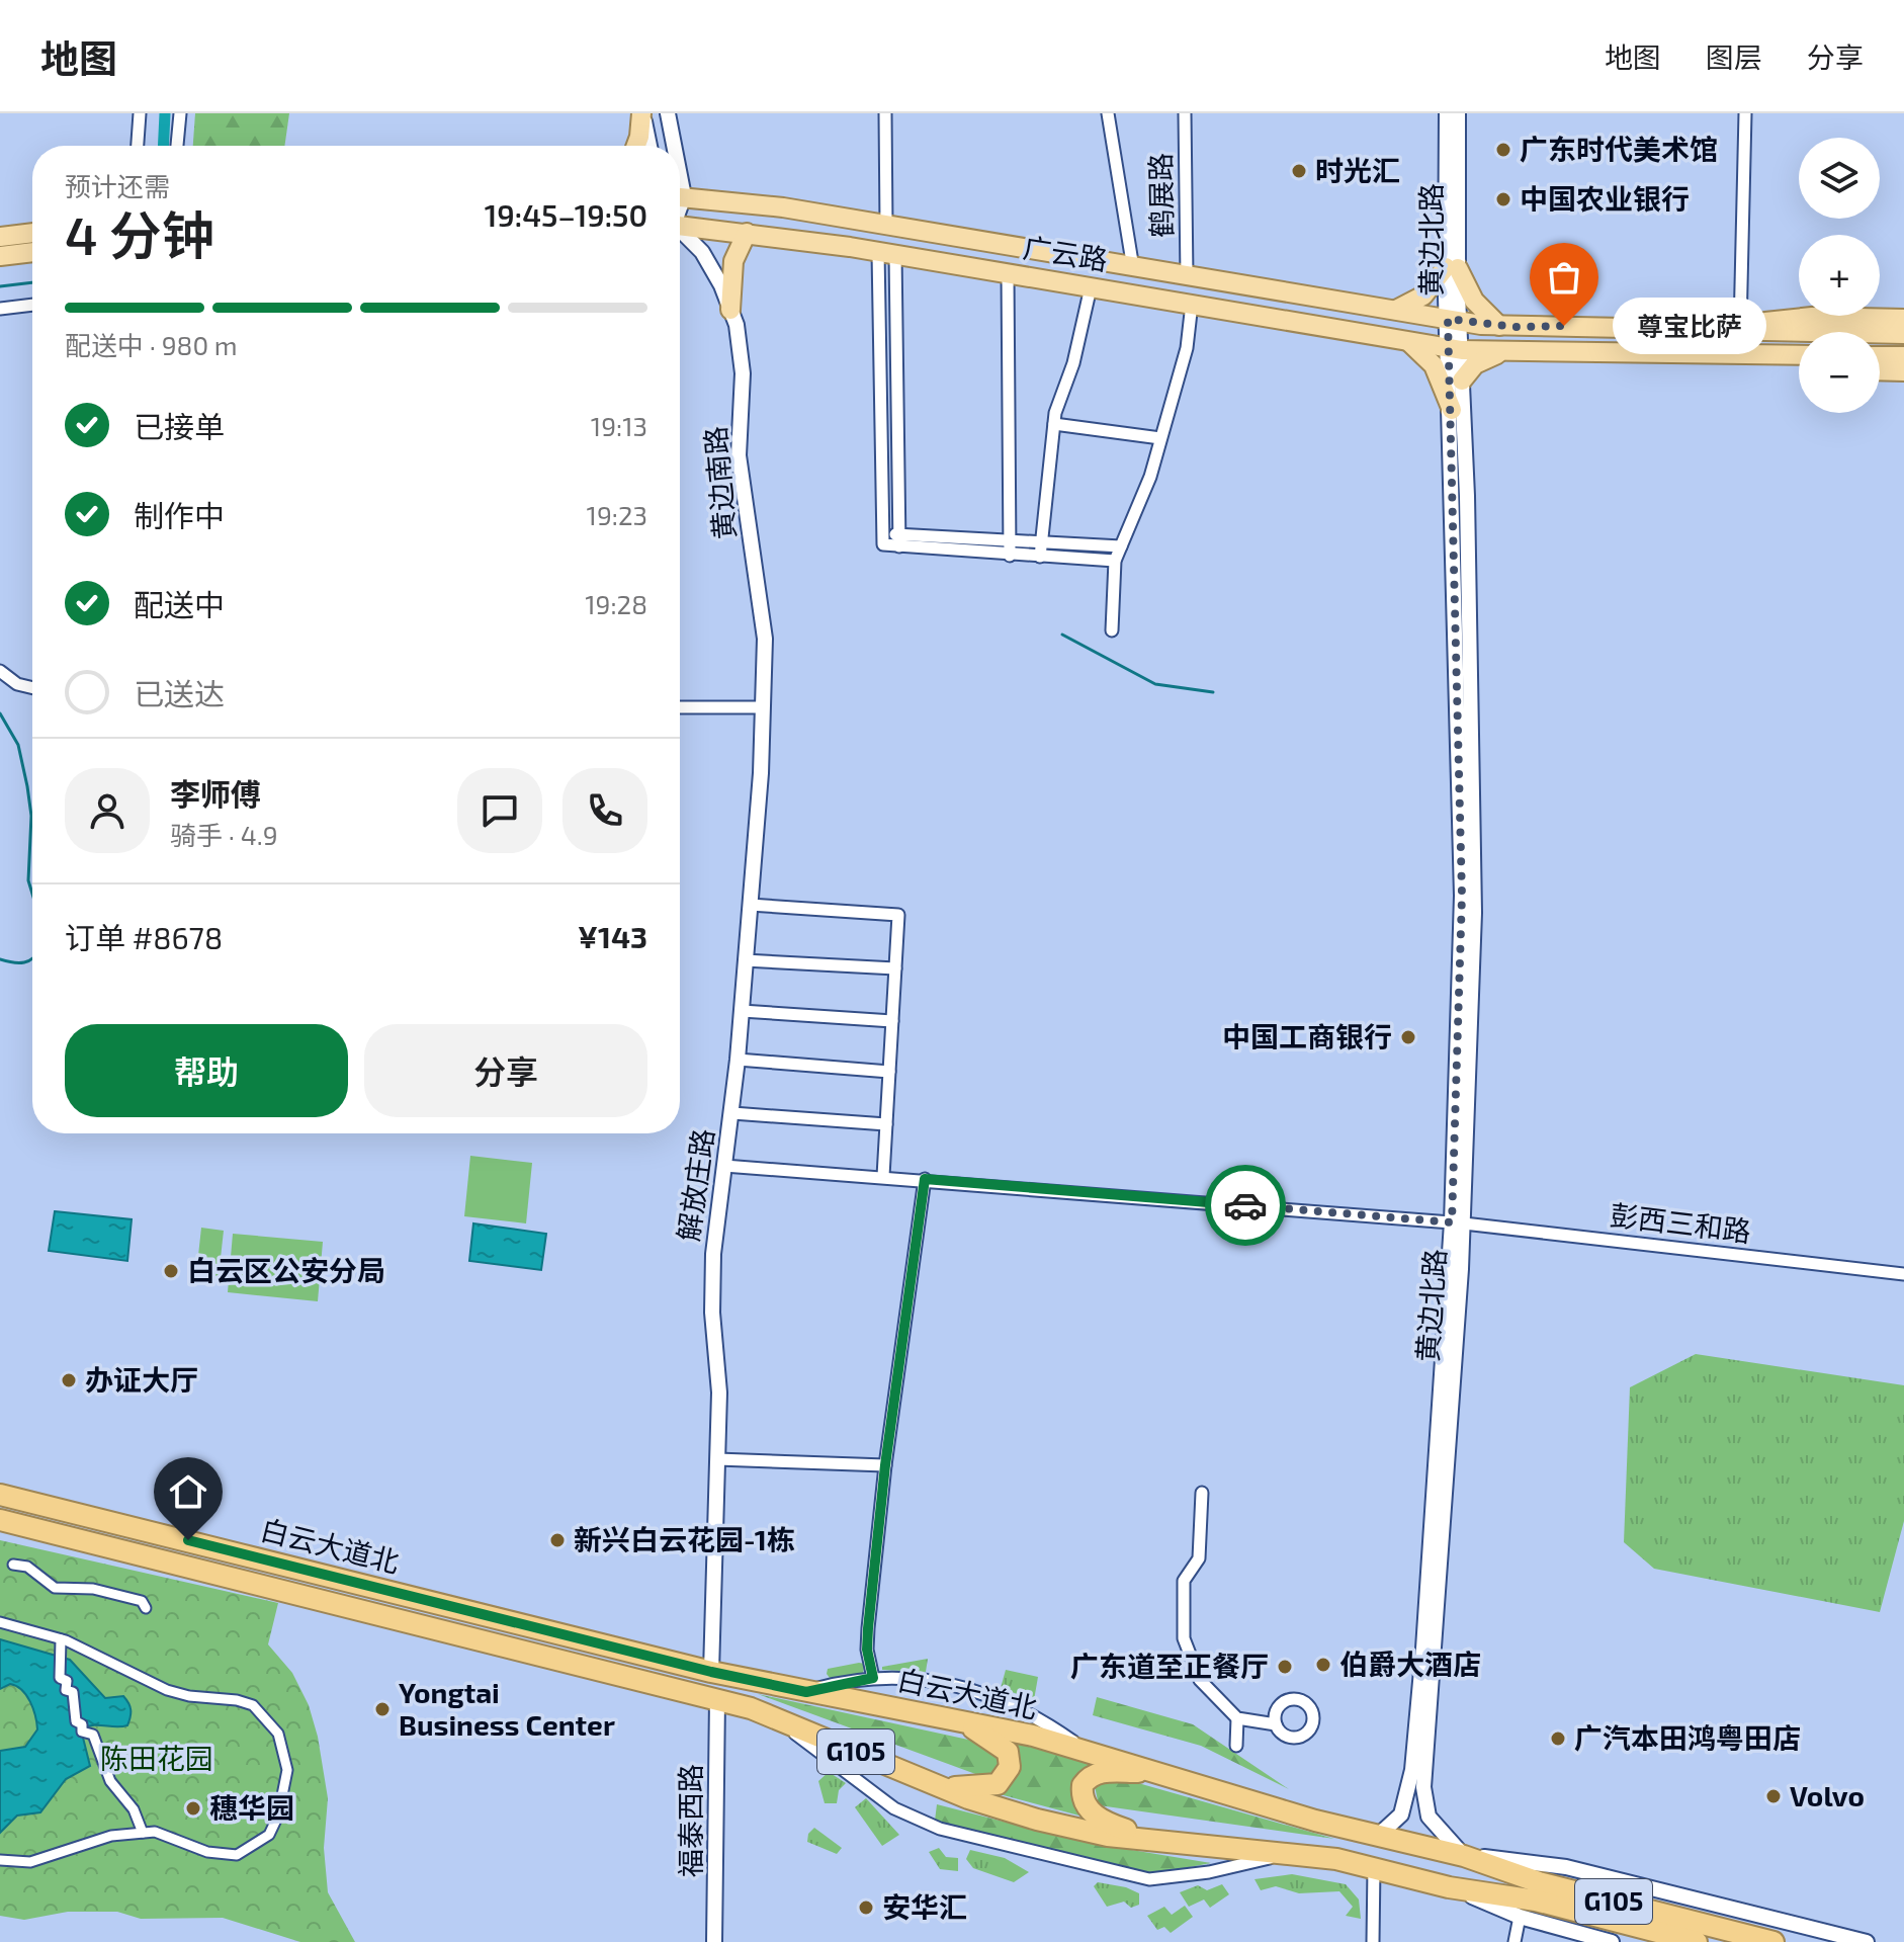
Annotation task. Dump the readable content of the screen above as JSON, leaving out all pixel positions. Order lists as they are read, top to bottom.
{
  "streets": {
    "highway": ["白云大道北", "G105"],
    "main road": ["广云路"],
    "street": [
      "鹤展路",
      "黄边北路",
      "黄边南路",
      "解放庄路",
      "彭西三和路",
      "福泰西路"
    ]
  },
  "crossings": [
    ["鹤展路", "广云路"],
    ["黄边北路", "广云路"],
    ["黄边北路", "彭西三和路"],
    ["黄边北路", "白云大道北"],
    ["黄边南路", "解放庄路"],
    ["解放庄路", "彭西三和路"],
    ["解放庄路", "白云大道北"],
    ["白云大道北", "福泰西路"]
  ],
  "parks": ["陈田花园"],
  "places": [
    "广东时代美术馆",
    "时光汇",
    "中国农业银行",
    "尊宝比萨",
    "中国工商银行",
    "白云区公安分局",
    "办证大厅",
    "新兴白云花园-1栋",
    "伯爵大酒店",
    "广东道至正餐厅",
    "Yongtai Business Center",
    "广汽本田鸿粤田店",
    "Volvo",
    "穗华园",
    "安华汇"
  ],
  "page": {
    "header": "地图",
    "nav": ["地图", "图层", "分享"],
    "map_buttons": ["+", "−"],
    "heading": ["4 分钟", "预计还需", "19:45–19:50"],
    "panel": [
      "李师傅",
      "骑手 · 4.9",
      "订单 #8678",
      "¥143"
    ],
    "bar": "配送中 · 980 m",
    "bubble": "尊宝比萨",
    "list": [
      ["已接单", "19:13"],
      ["制作中", "19:23"],
      ["配送中", "19:28"],
      "已送达"
    ],
    "buttons": ["帮助", "分享"]
  }
}
